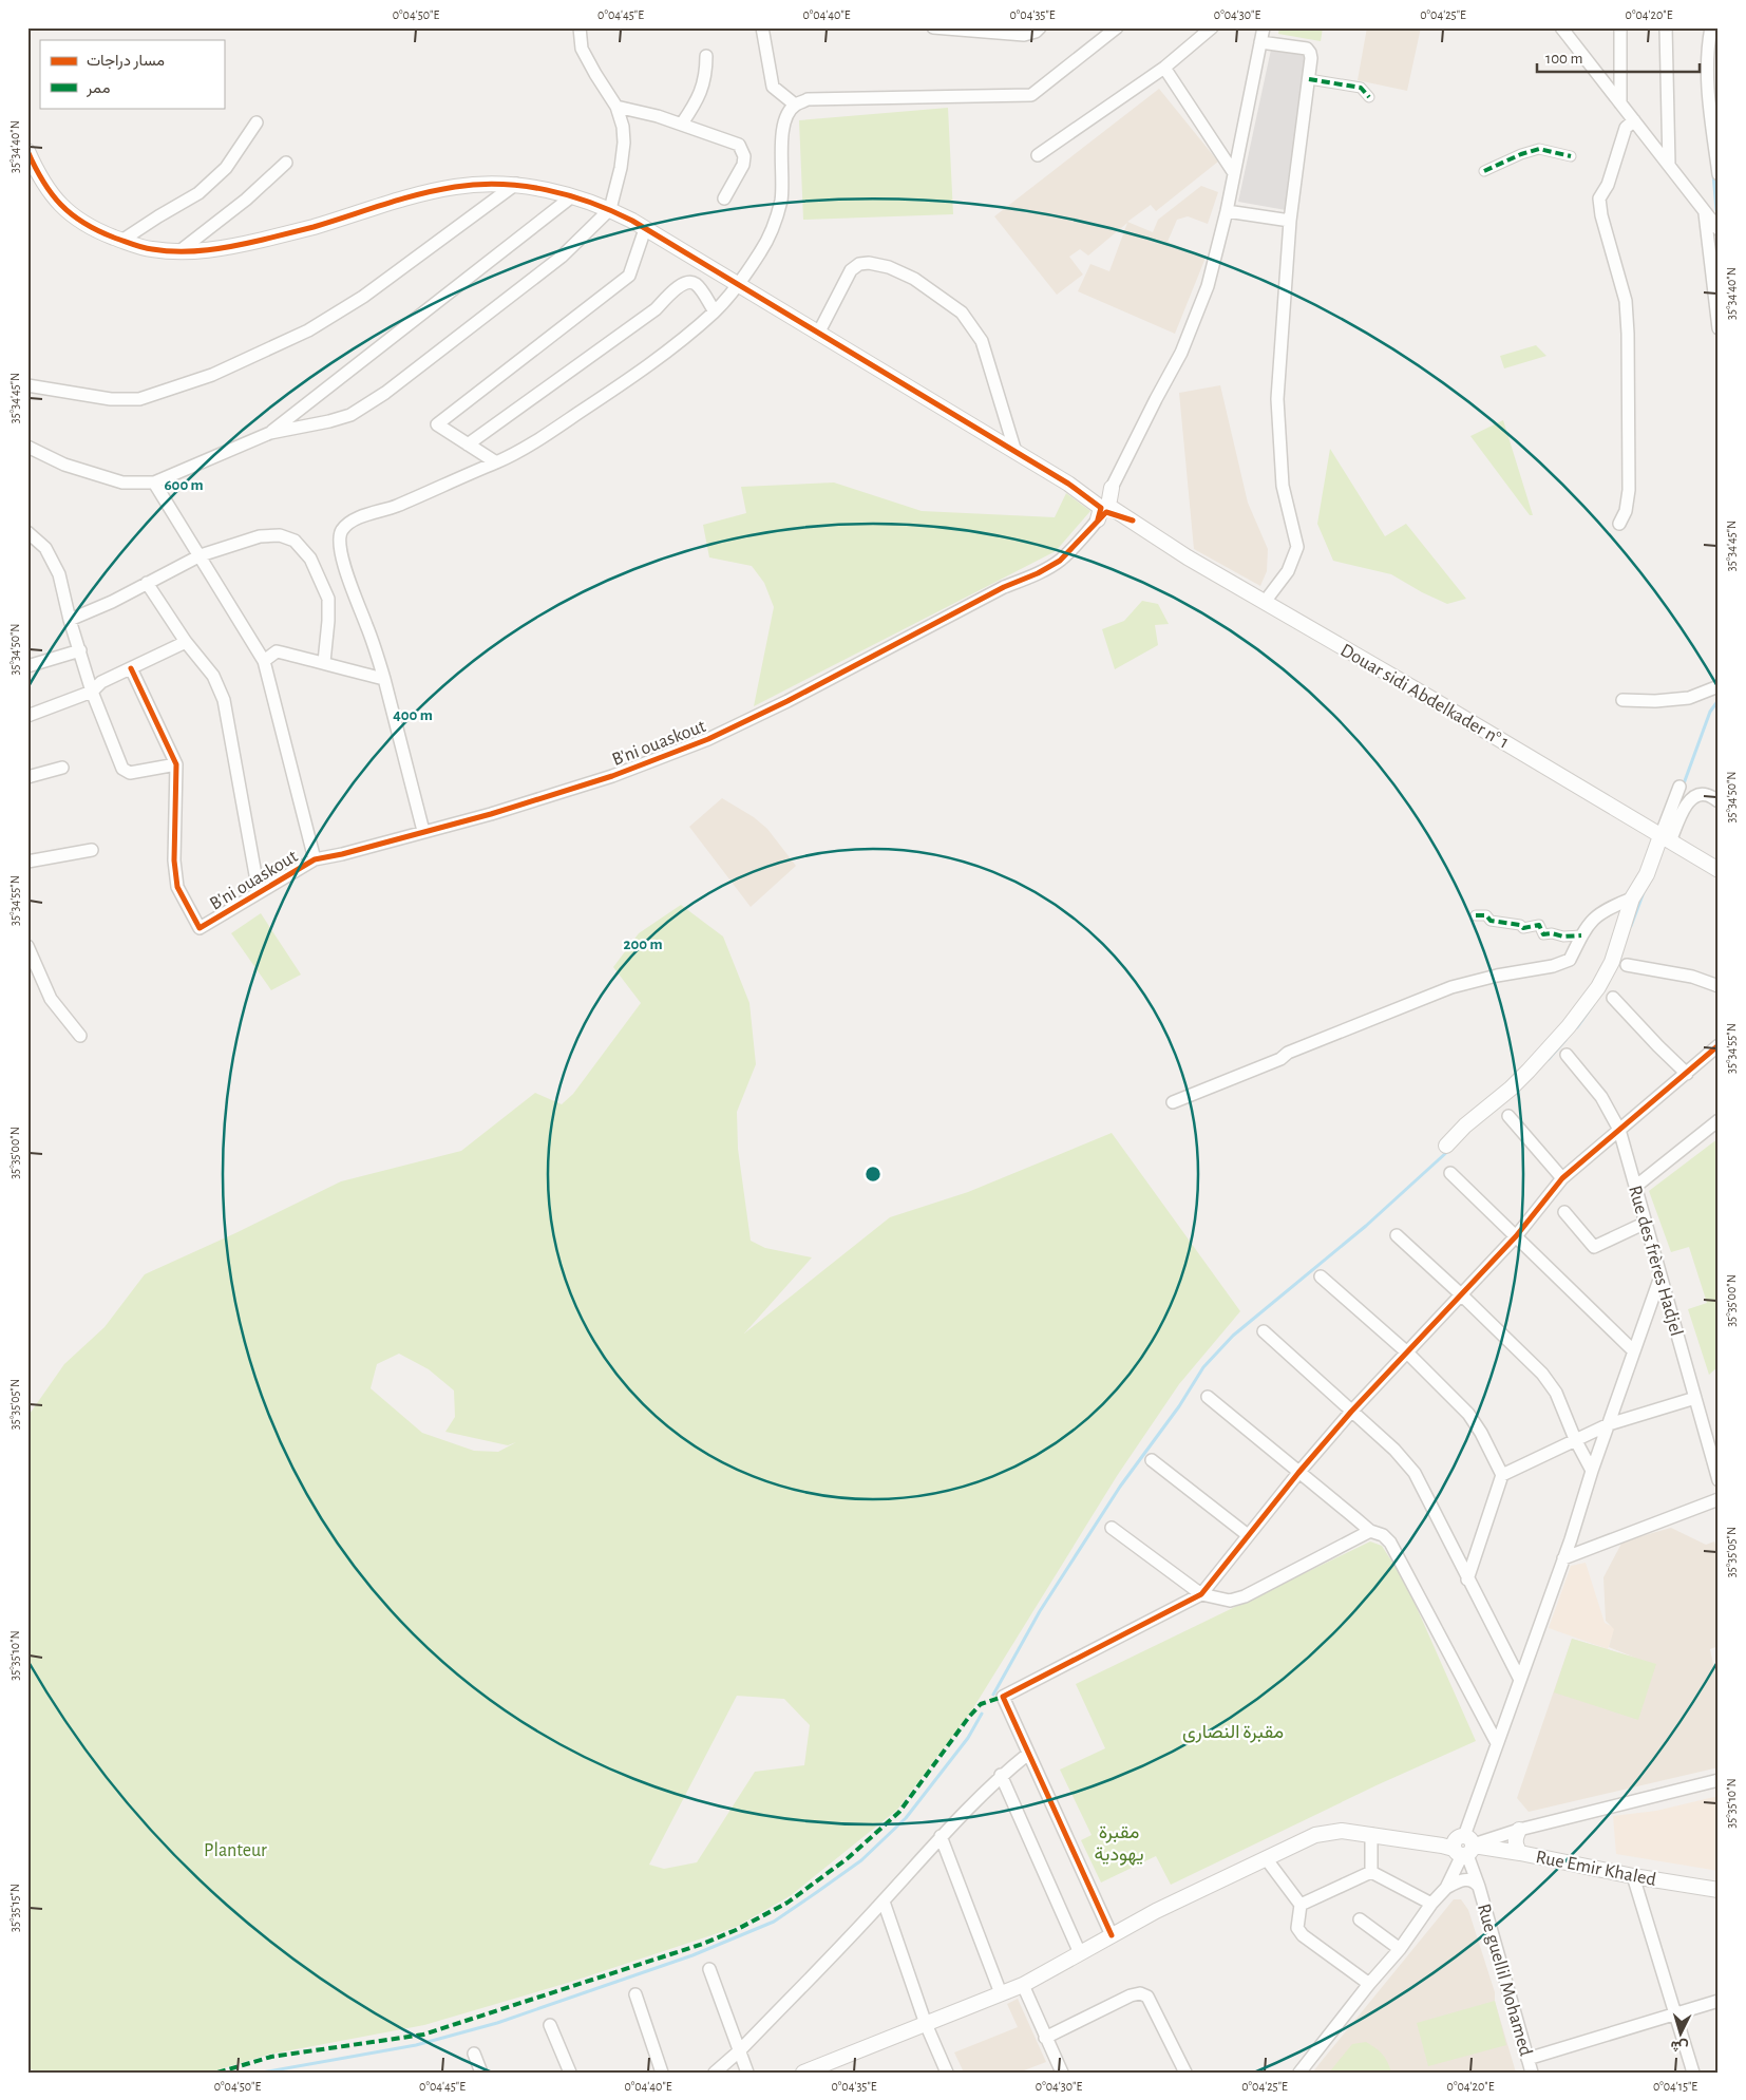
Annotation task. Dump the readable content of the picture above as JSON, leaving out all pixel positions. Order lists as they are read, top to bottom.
{
  "streets": {
    "street": [
      "Douar sidi Abdelkader n° 1",
      "B'ni ouaskout",
      "Rue des frères Hadjel",
      "Rue Emir Khaled",
      "Rue guellil Mohamed"
    ]
  },
  "crossings": [
    ["Douar sidi Abdelkader n° 1", "B'ni ouaskout"],
    ["Rue Emir Khaled", "Rue guellil Mohamed"]
  ],
  "parks": ["مقبرة النصارى", "مقبرة يهودية", "Planteur"],
  "legend": ["مسار دراجات", "ممر"],
  "scale_bar": "100 m",
  "north": "bottom",
  "coordinates": [
    "0°04'50\"E",
    "0°04'45\"E",
    "0°04'40\"E",
    "0°04'35\"E",
    "0°04'30\"E",
    "0°04'25\"E",
    "0°04'20\"E",
    "35°34'40\"N",
    "35°34'45\"N",
    "35°34'50\"N",
    "35°34'55\"N",
    "35°35'00\"N",
    "35°35'05\"N",
    "35°35'10\"N",
    "35°35'15\"N",
    "0°04'15\"E"
  ],
  "rings": ["600 m", "400 m", "200 m"]
}
